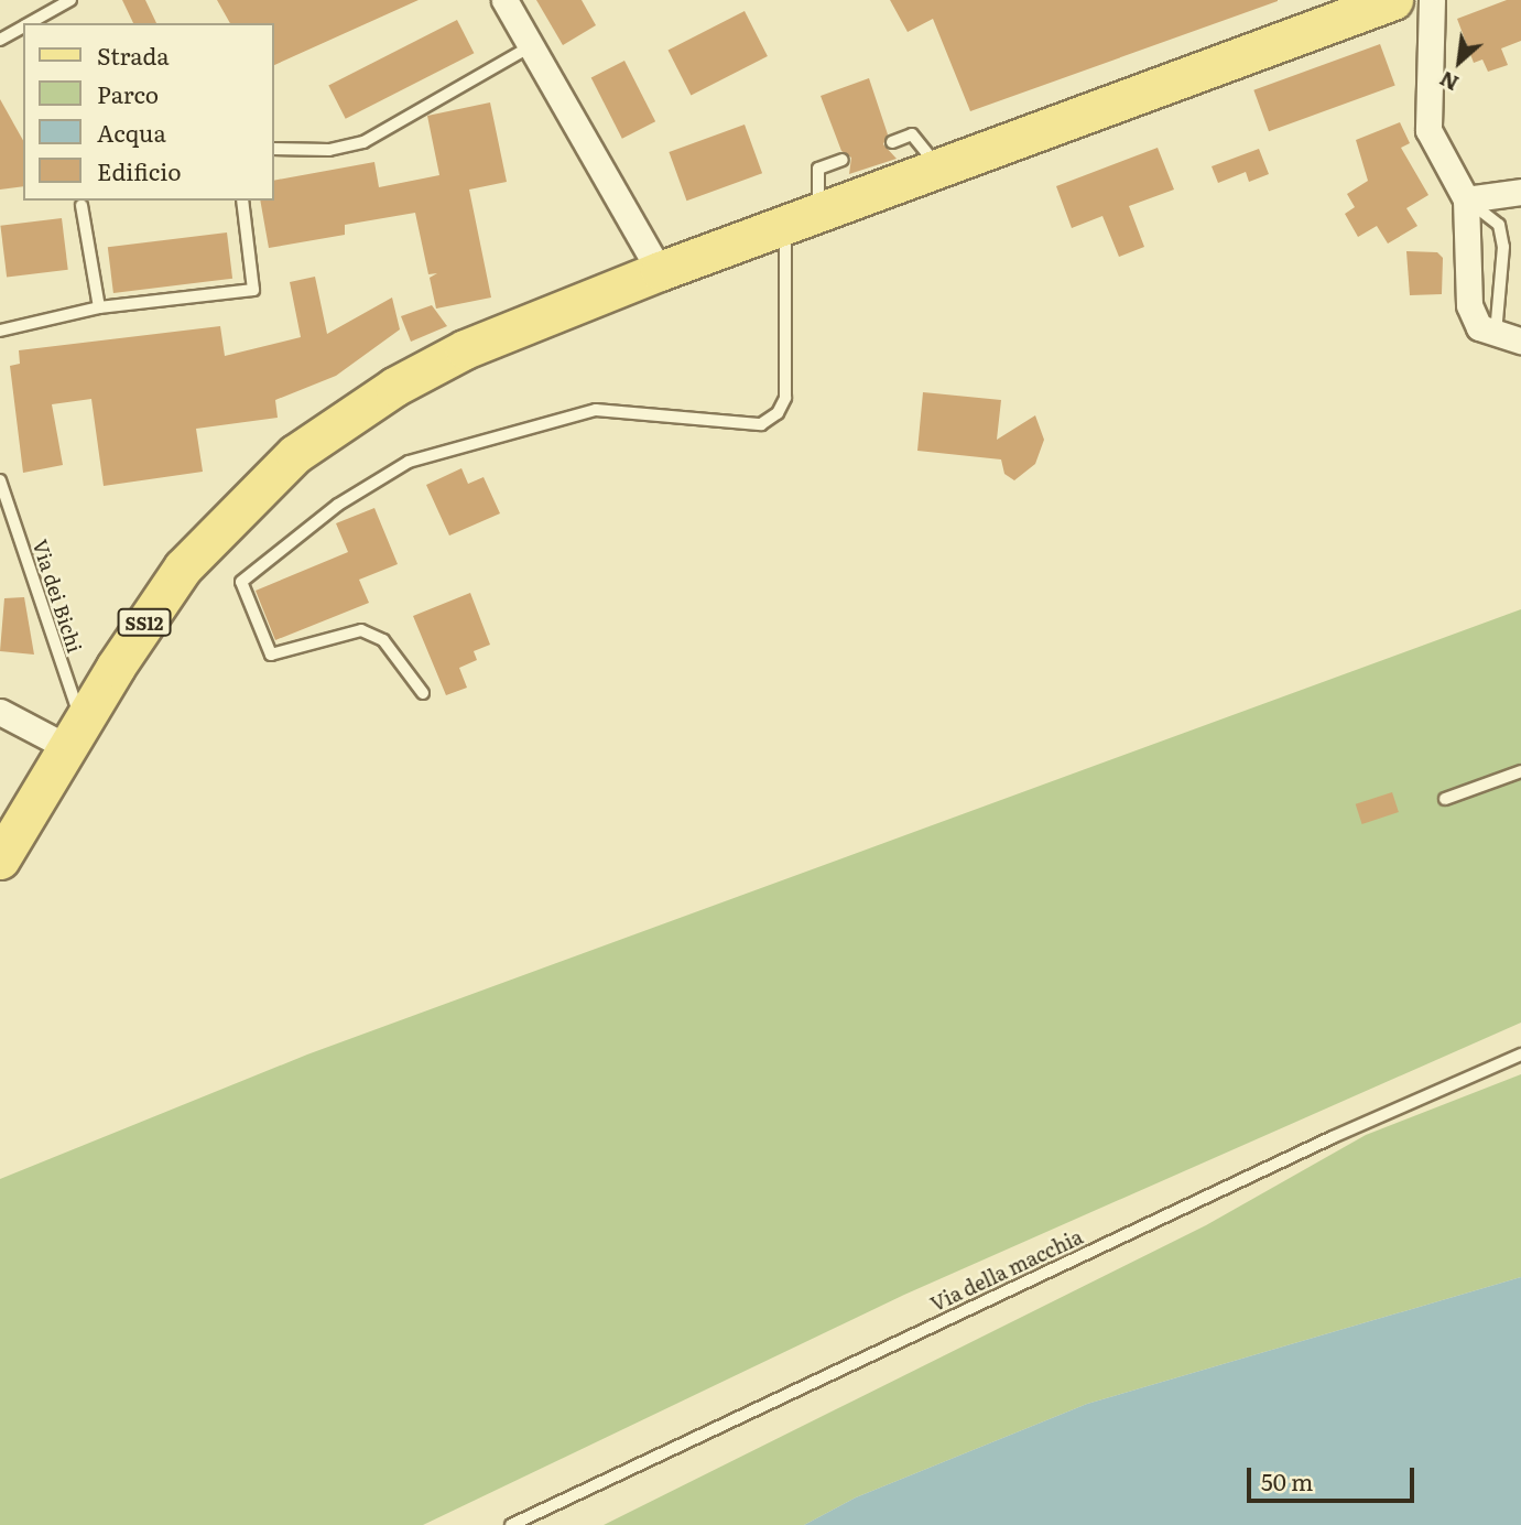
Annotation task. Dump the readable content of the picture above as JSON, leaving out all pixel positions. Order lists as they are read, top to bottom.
{
  "streets": {
    "main road": ["SS12"],
    "lane": ["Via dei Bichi", "Via della macchia"]
  },
  "crossings": [
    ["Via dei Bichi", "SS12"]
  ],
  "legend": [
    "Strada",
    "Parco",
    "Acqua",
    "Edificio"
  ],
  "scale_bar": "50 m",
  "north": "bottom left"
}
